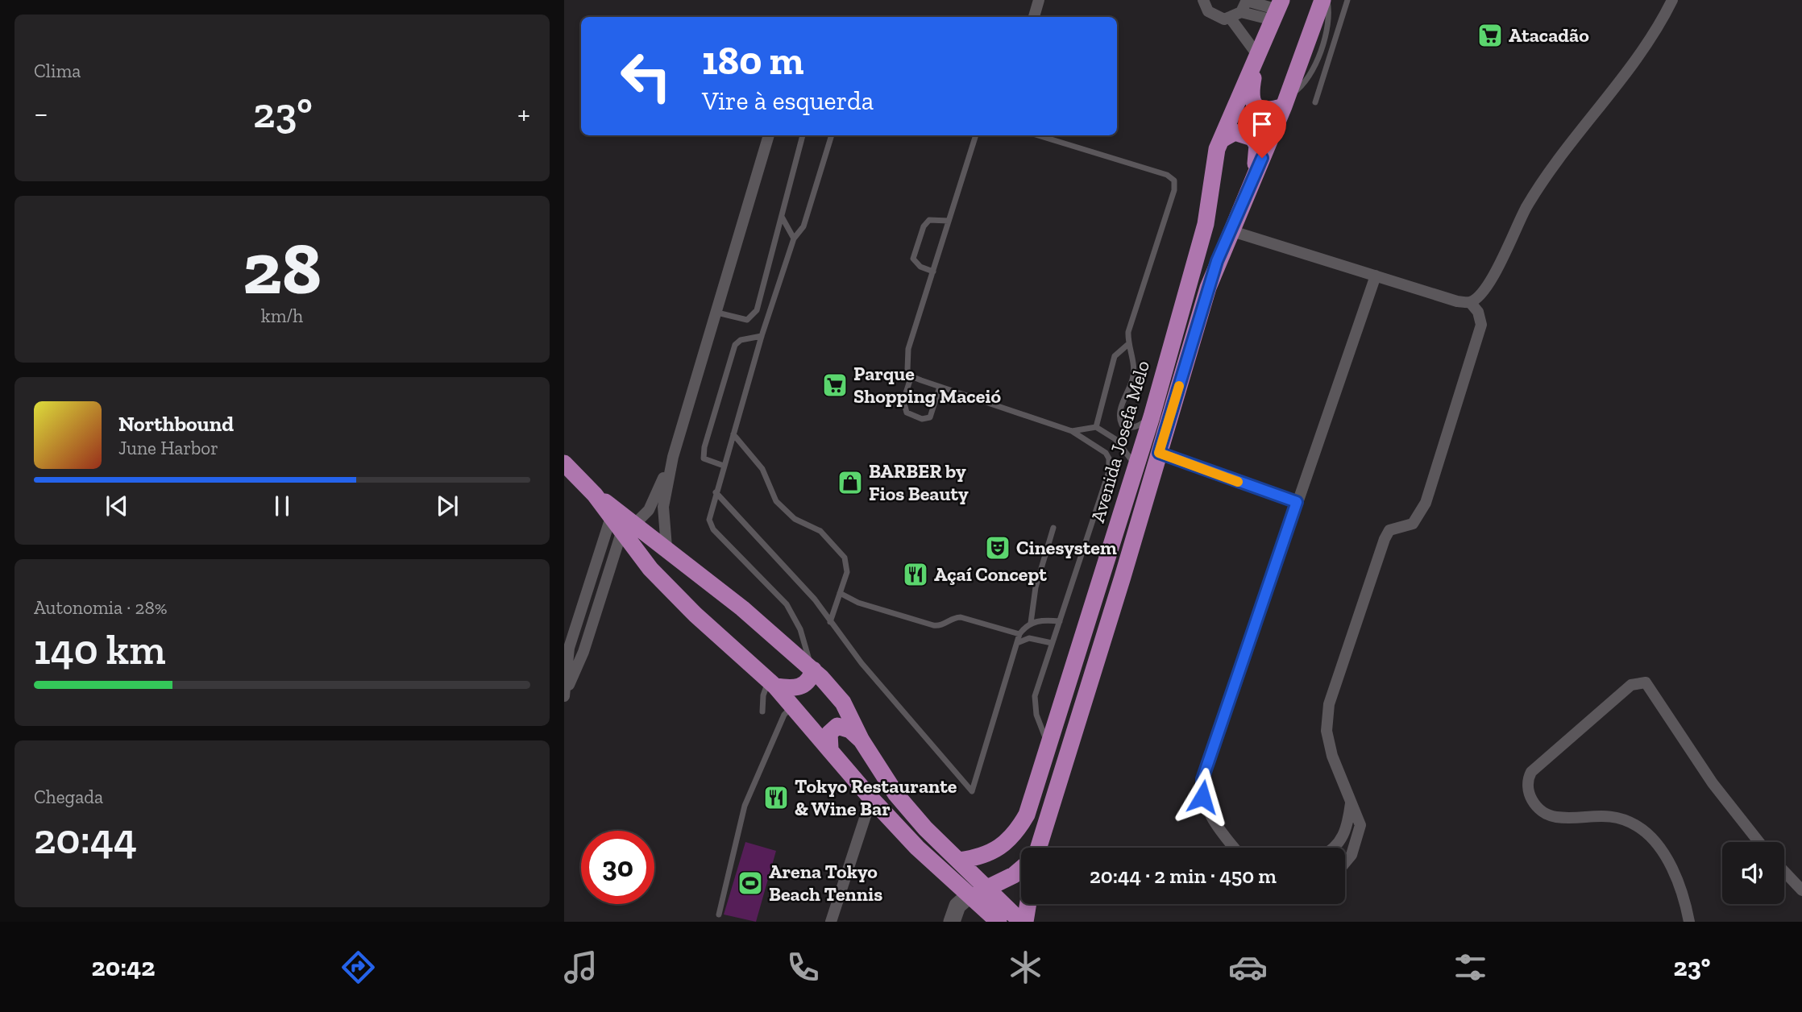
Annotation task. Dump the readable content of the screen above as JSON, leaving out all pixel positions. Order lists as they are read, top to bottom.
{
  "streets": {
    "main road": ["Avenida Josefa Melo"]
  },
  "places": {
    "supermarket": ["Atacadão", "Parque Shopping Maceió"],
    "shop": ["BARBER by Fios Beauty"],
    "theatre": ["Cinesystem"],
    "restaurant": ["Açaí Concept", "Tokyo Restaurante & Wine Bar"],
    "sports": ["Arena Tokyo Beach Tennis"]
  },
  "page": {
    "tile": [
      "Clima",
      ["28", "km/h"],
      ["Autonomia · 28%", "140 km"],
      ["Chegada", "20:44"]
    ],
    "turn": ["180 m", "Vire à esquerda"],
    "heat": ["−", "23°", "+"],
    "song": ["Northbound", "June Harbor"],
    "limit": "30",
    "trip": "20:44 · 2 min · 450 m",
    "tabs": ["20:42", "23°"]
  }
}
